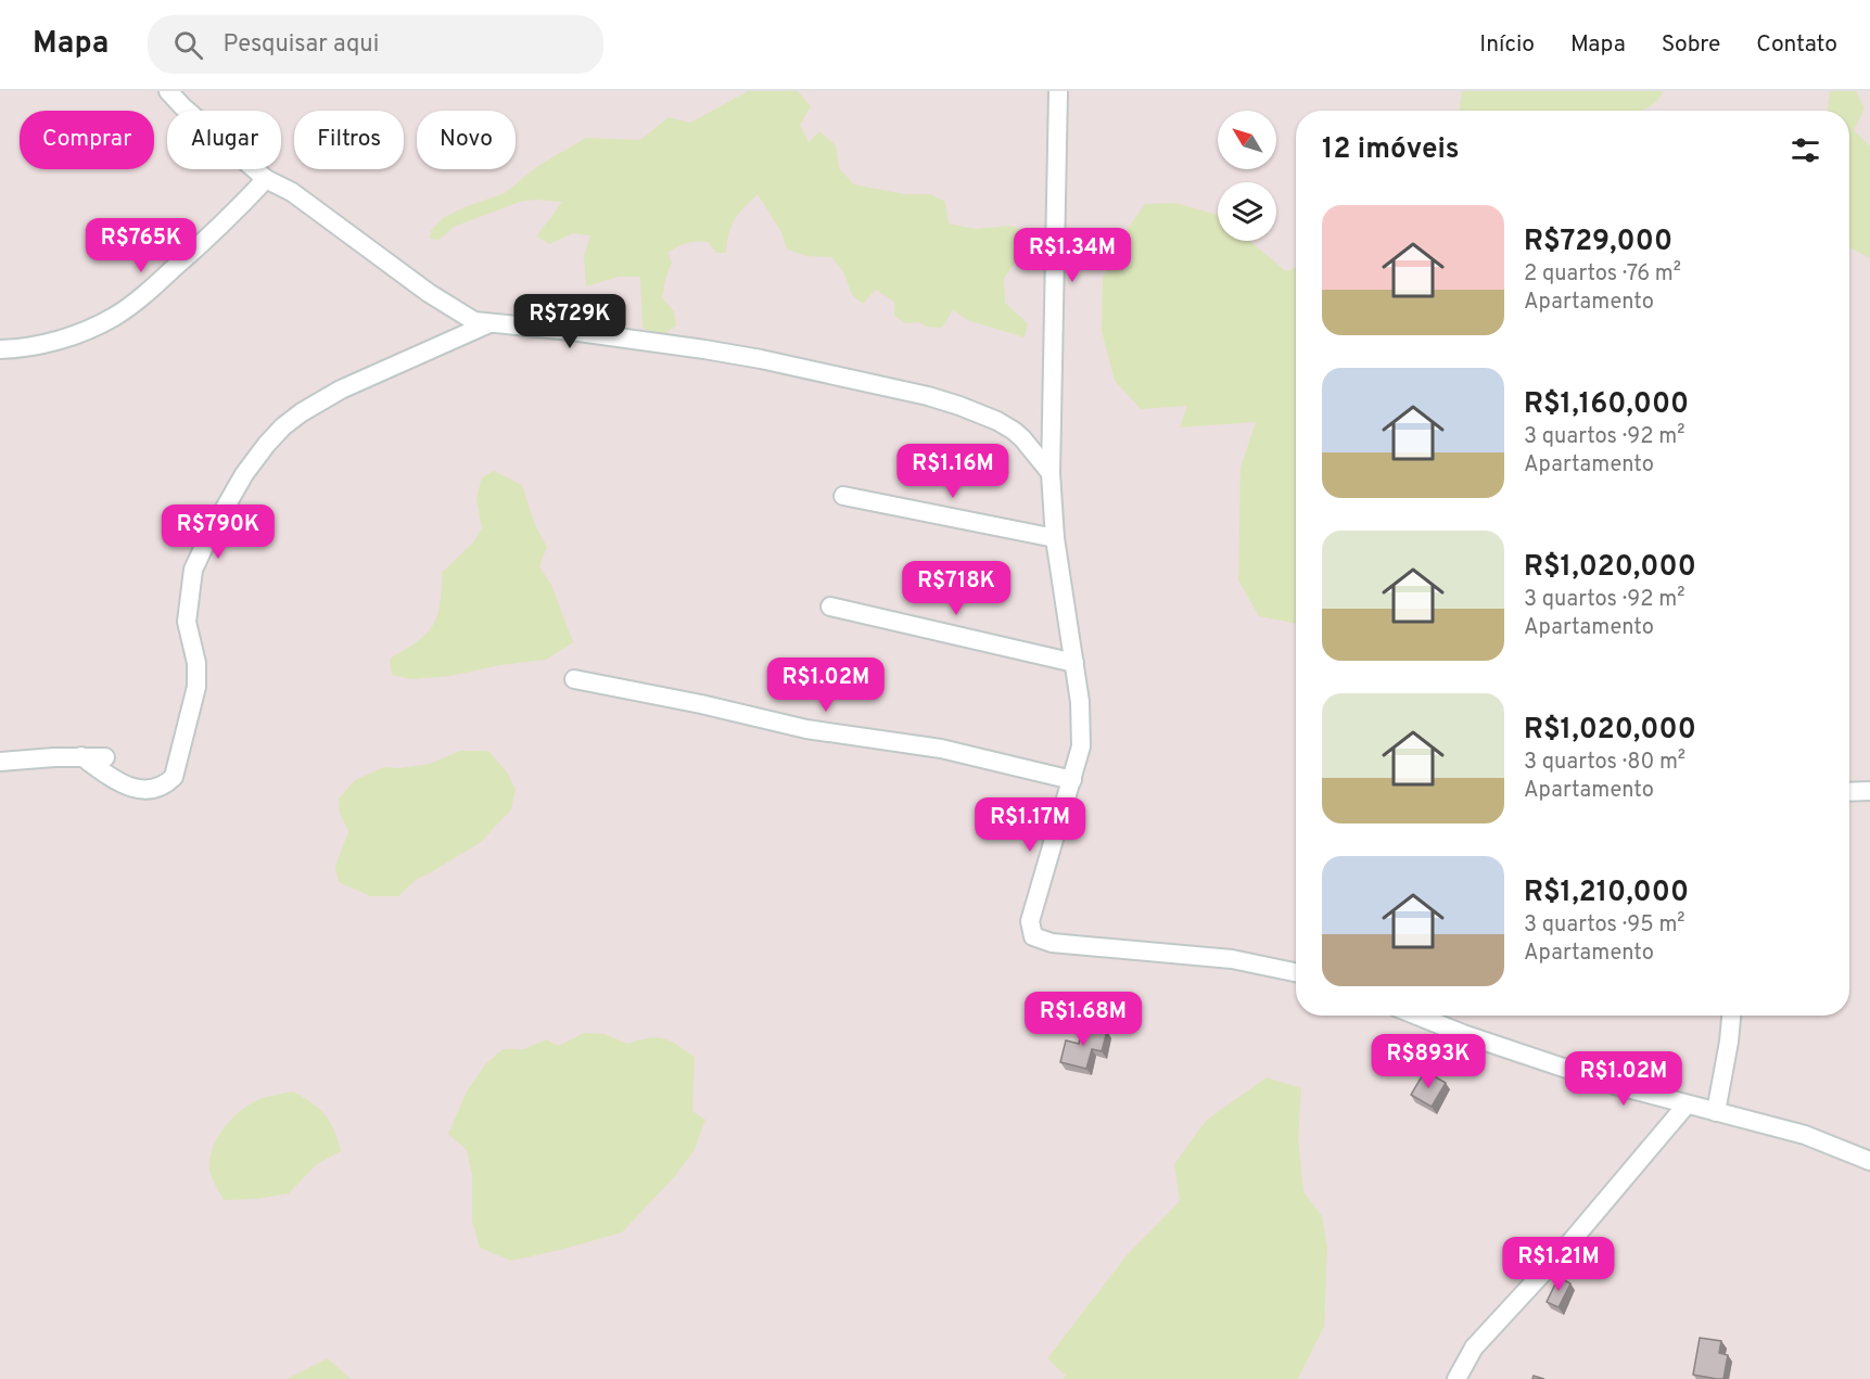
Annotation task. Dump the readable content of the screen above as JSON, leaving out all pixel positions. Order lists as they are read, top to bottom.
{
  "north": "top left",
  "page": {
    "header": "Mapa",
    "search": "Pesquisar aqui",
    "nav": [
      "Início",
      "Mapa",
      "Sobre",
      "Contato"
    ],
    "chip": [
      "Comprar",
      "Alugar",
      "Filtros",
      "Novo"
    ],
    "heading": "12 imóveis",
    "list": [
      {
        "name": "R$729,000",
        "note": "2 quartos · 76 m² · Apartamento"
      },
      {
        "name": "R$1,160,000",
        "note": "3 quartos · 92 m² · Apartamento"
      },
      {
        "name": "R$1,020,000",
        "note": "3 quartos · 92 m² · Apartamento"
      },
      {
        "name": "R$1,020,000",
        "note": "3 quartos · 80 m² · Apartamento"
      },
      {
        "name": "R$1,210,000",
        "note": "3 quartos · 95 m² · Apartamento"
      }
    ],
    "price": [
      "R$765K",
      "R$1.34M",
      "R$729K",
      "R$1.16M",
      "R$790K",
      "R$718K",
      "R$1.02M",
      "R$1.17M",
      "R$1.68M",
      "R$893K",
      "R$1.02M",
      "R$1.21M"
    ]
  }
}
